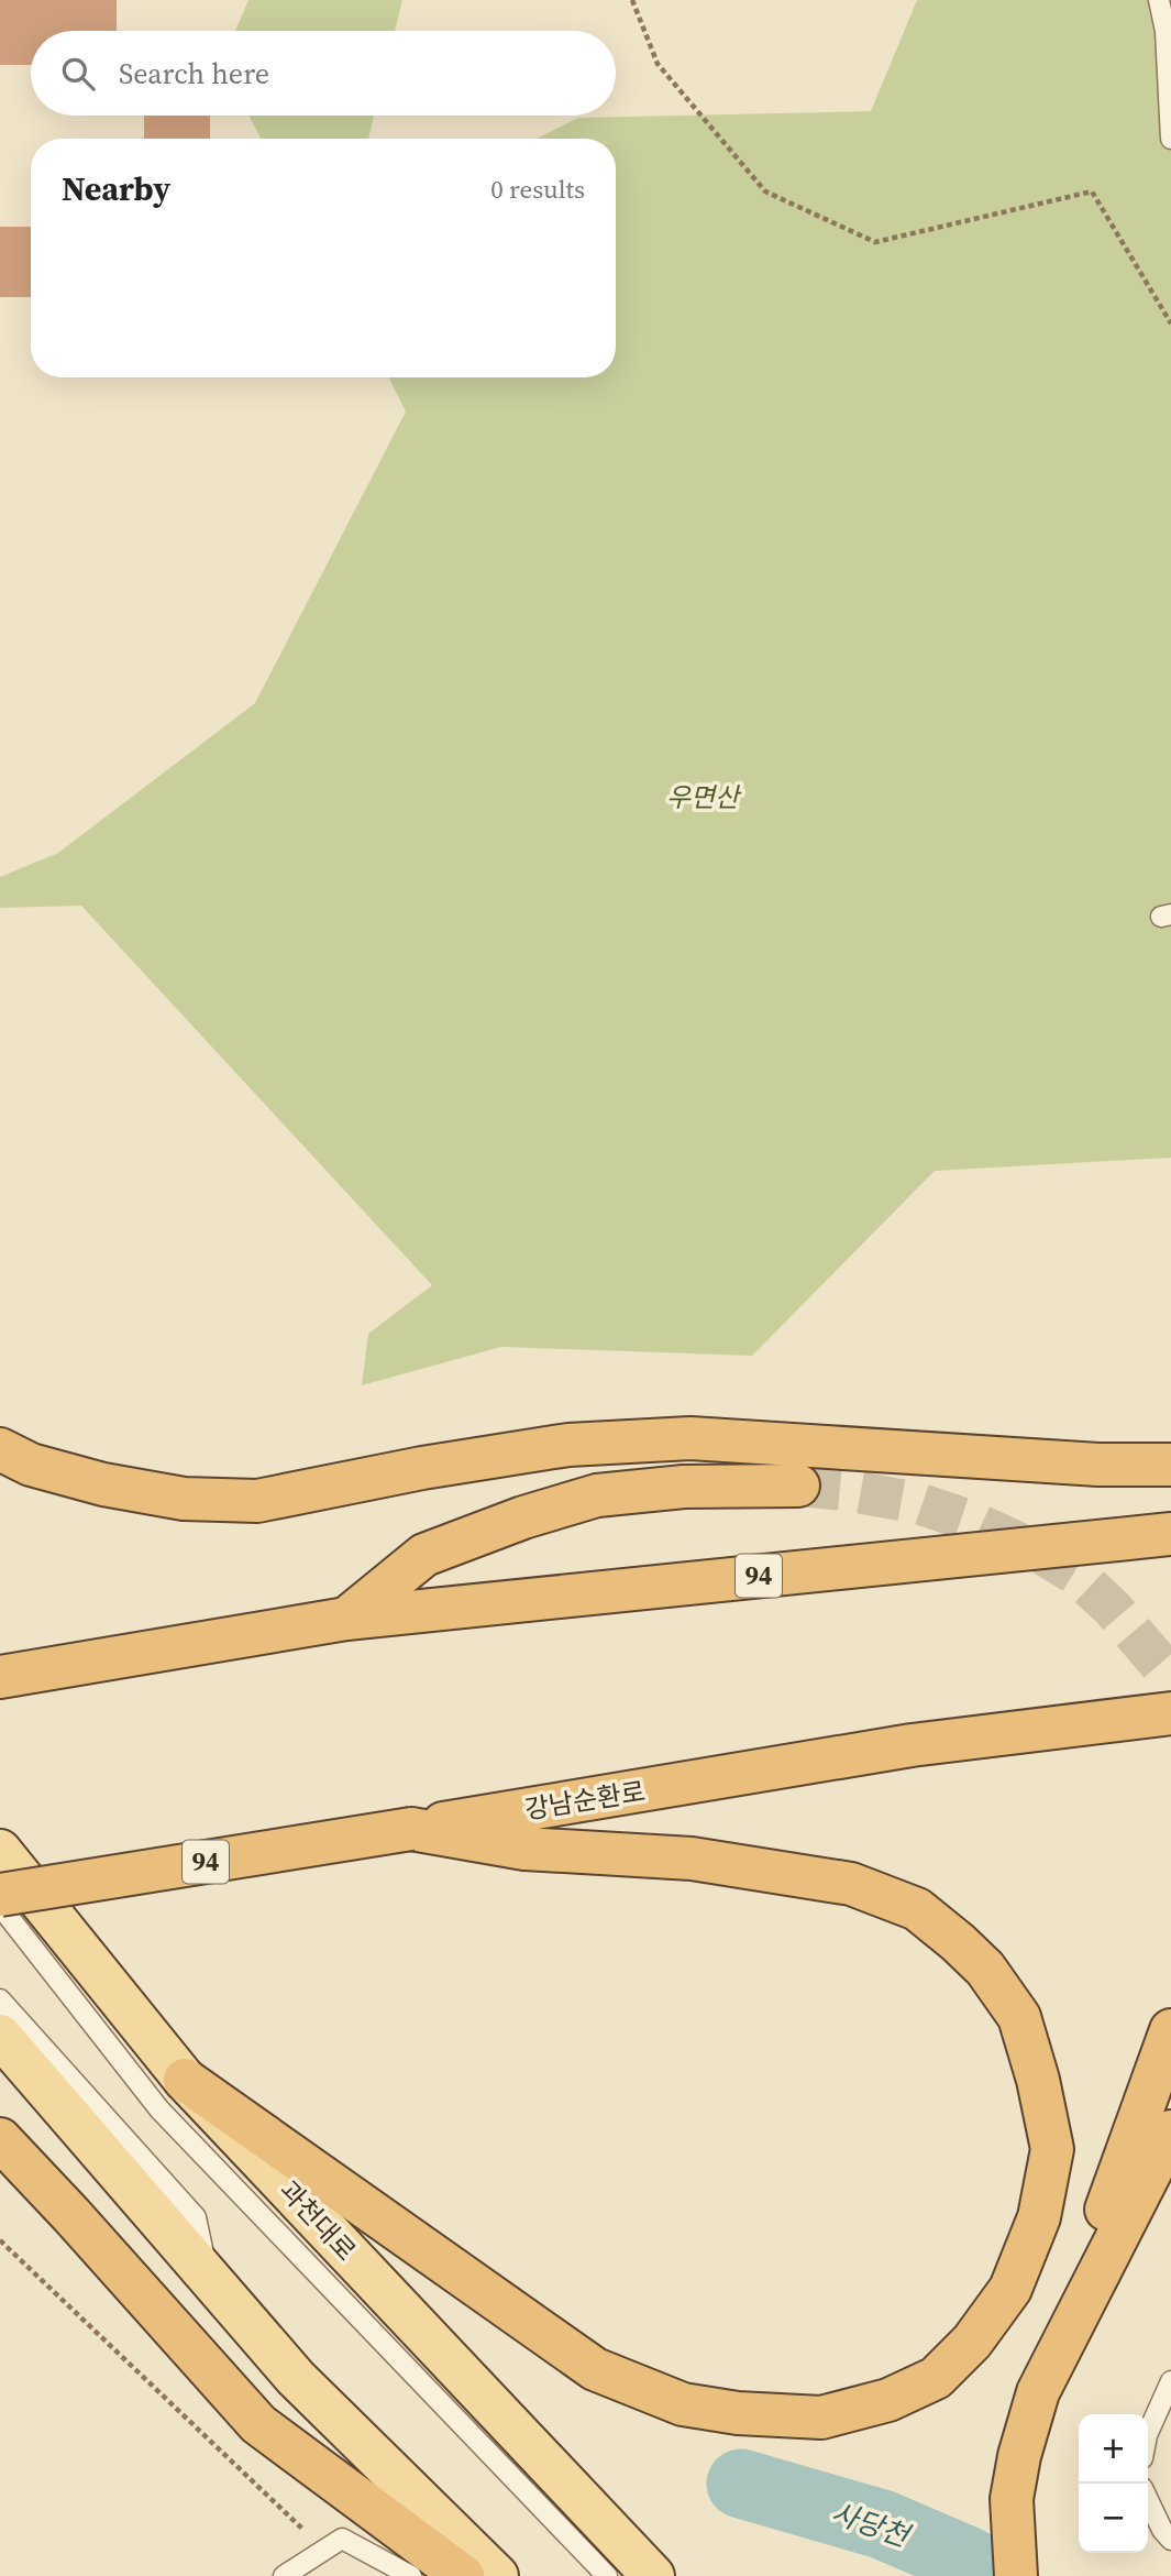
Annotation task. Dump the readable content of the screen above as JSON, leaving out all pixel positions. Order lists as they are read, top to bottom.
{
  "streets": {
    "highway": ["94", "강남순환로"],
    "main road": ["과천대로"]
  },
  "water": ["사당천"],
  "parks": ["우면산"],
  "page": {
    "search": "Search here",
    "heading": ["Nearby", "0 results"],
    "map_buttons": ["+", "−"]
  }
}
